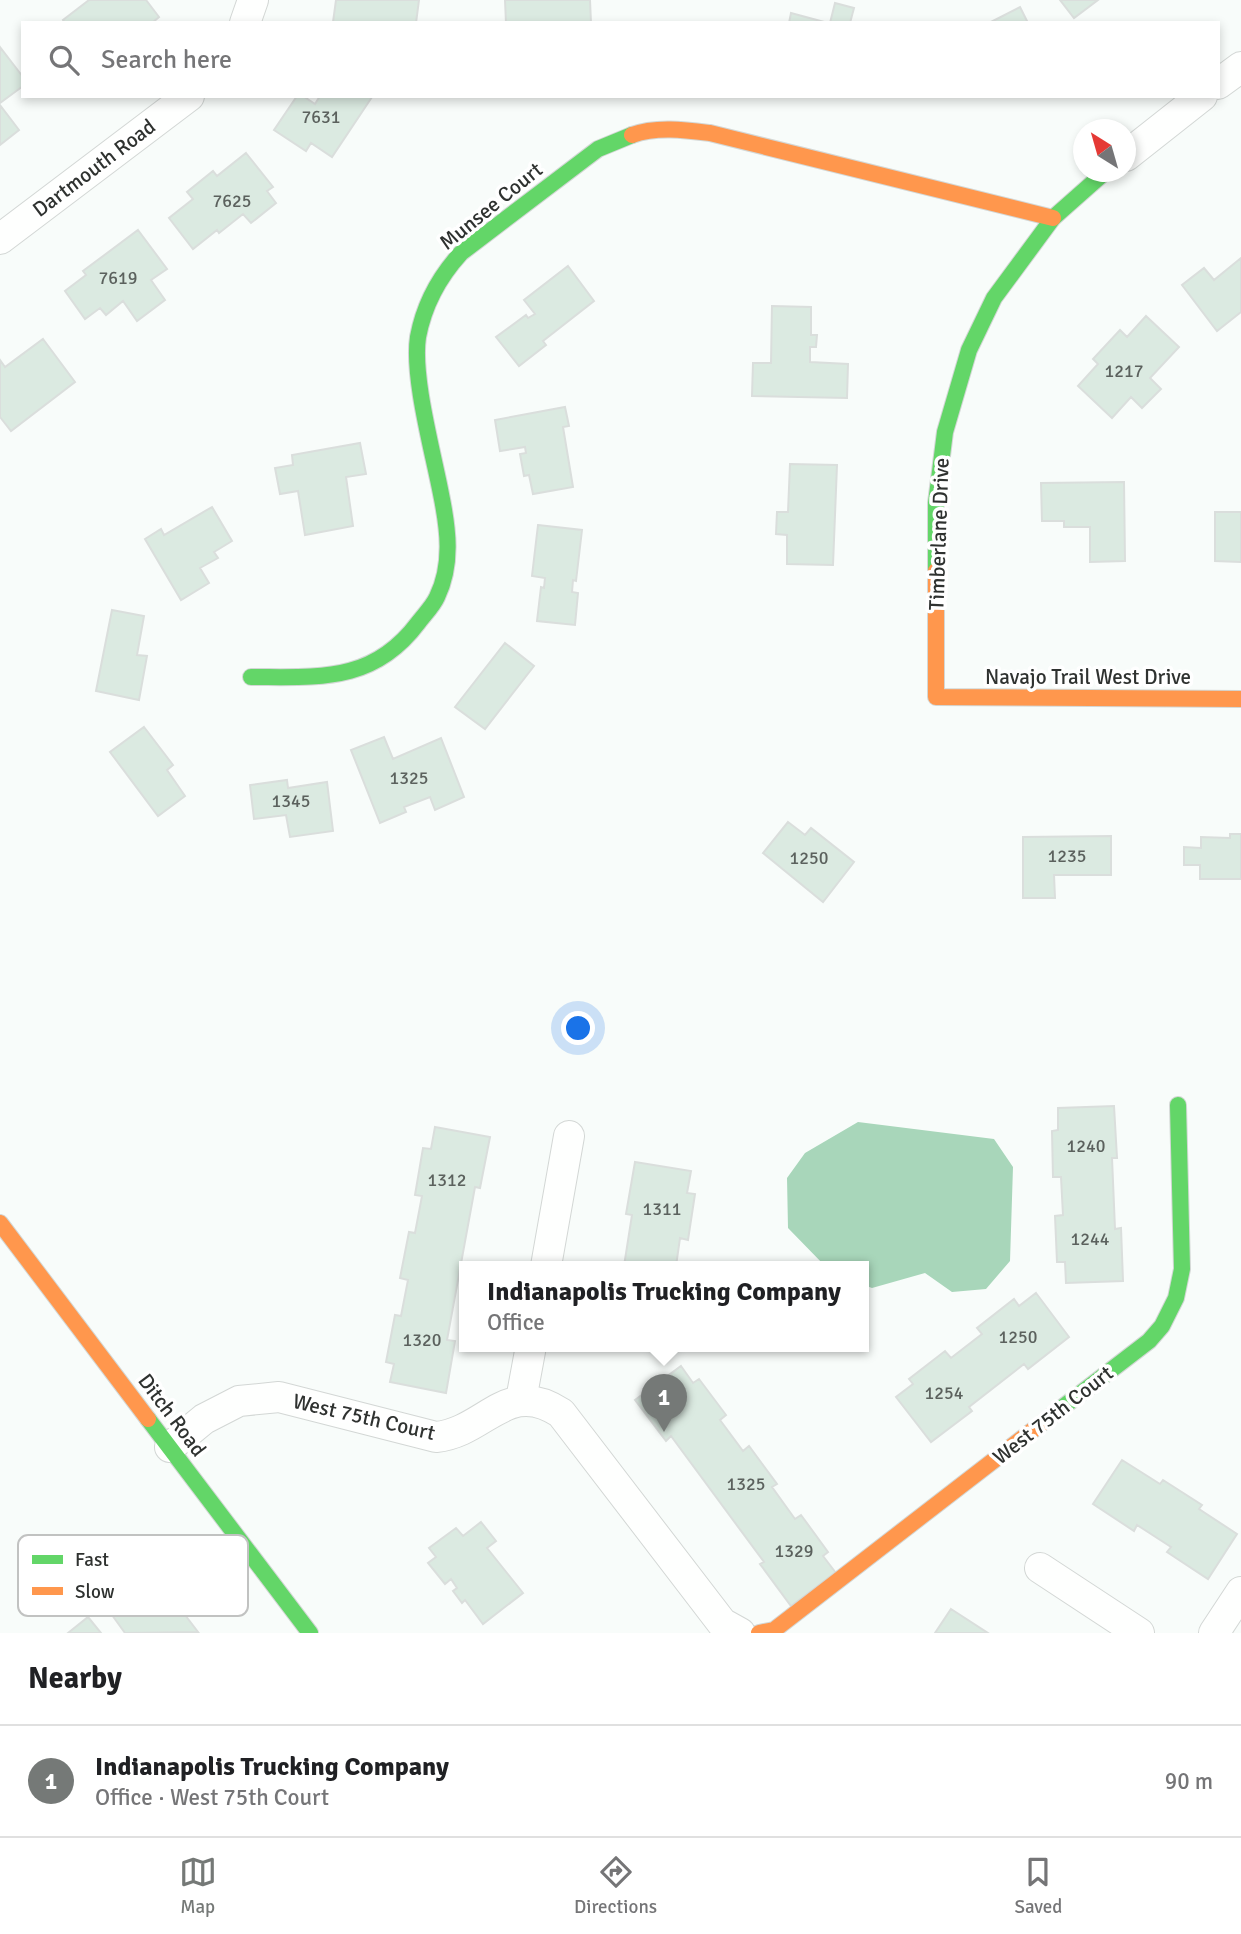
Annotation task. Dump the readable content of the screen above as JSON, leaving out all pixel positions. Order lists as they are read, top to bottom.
{
  "streets": {
    "street": [
      "Dartmouth Road",
      "Munsee Court",
      "Timberlane Drive",
      "Navajo Trail West Drive",
      "Ditch Road",
      "West 75th Court"
    ]
  },
  "crossings": [
    ["Munsee Court", "Timberlane Drive"],
    ["Timberlane Drive", "Navajo Trail West Drive"],
    ["Ditch Road", "West 75th Court"]
  ],
  "house_numbers": [
    "7631",
    "7625",
    "7619",
    "1217",
    "1325",
    "1345",
    "1235",
    "1250",
    "1240",
    "1312",
    "1311",
    "1244",
    "1250",
    "1320",
    "1254",
    "1325",
    "1329"
  ],
  "legend": ["Fast", "Slow"],
  "north": "top left",
  "page": {
    "search": "Search here",
    "popup": ["Indianapolis Trucking Company", "Office"],
    "pins": "1",
    "heading": "Nearby",
    "list": [
      {
        "mark": "1",
        "name": "Indianapolis Trucking Company",
        "note": "Office · West 75th Court",
        "value": "90 m"
      }
    ],
    "nav": ["Map", "Directions", "Saved"]
  }
}
